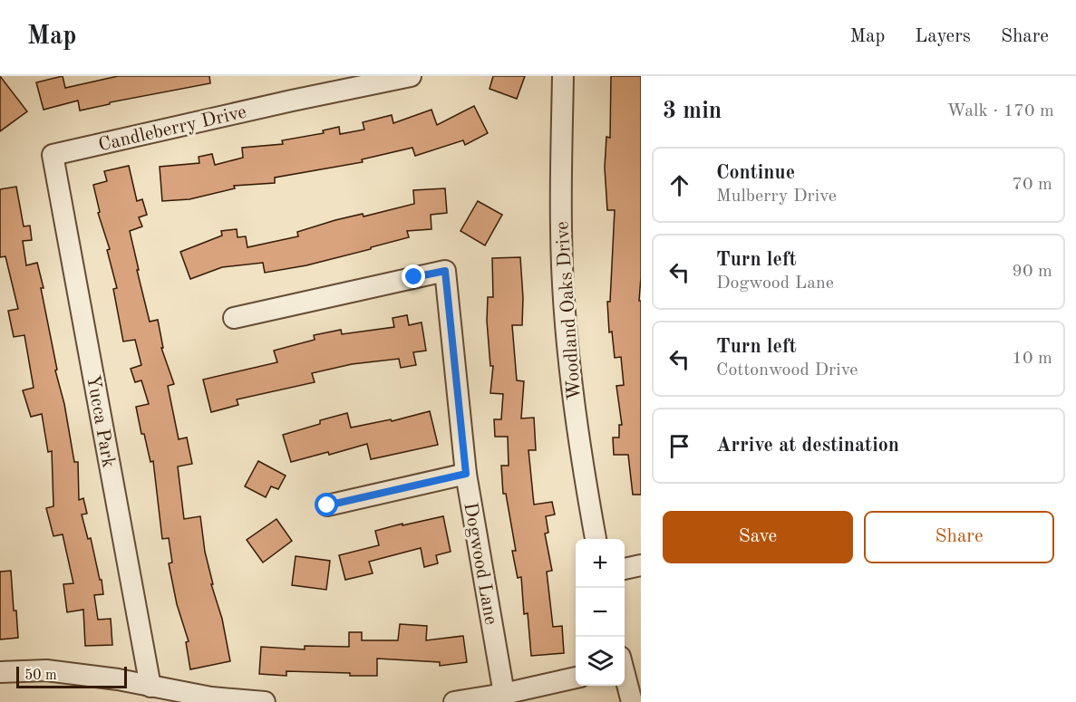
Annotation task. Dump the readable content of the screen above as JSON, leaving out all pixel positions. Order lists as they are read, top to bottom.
{
  "streets": {
    "street": [
      "Candleberry Drive",
      "Woodland Oaks Drive",
      "Yucca Park",
      "Dogwood Lane"
    ]
  },
  "crossings": [
    ["Candleberry Drive", "Yucca Park"]
  ],
  "scale_bar": "50 m",
  "page": {
    "header": "Map",
    "nav": ["Map", "Layers", "Share"],
    "heading": ["3 min", "Walk · 170 m"],
    "list": [
      ["Continue", "Mulberry Drive", "70 m"],
      ["Turn left", "Dogwood Lane", "90 m"],
      ["Turn left", "Cottonwood Drive", "10 m"],
      "Arrive at destination"
    ],
    "buttons": ["Save", "Share"],
    "map_buttons": ["+", "−"],
    "scale": "50 m"
  }
}
